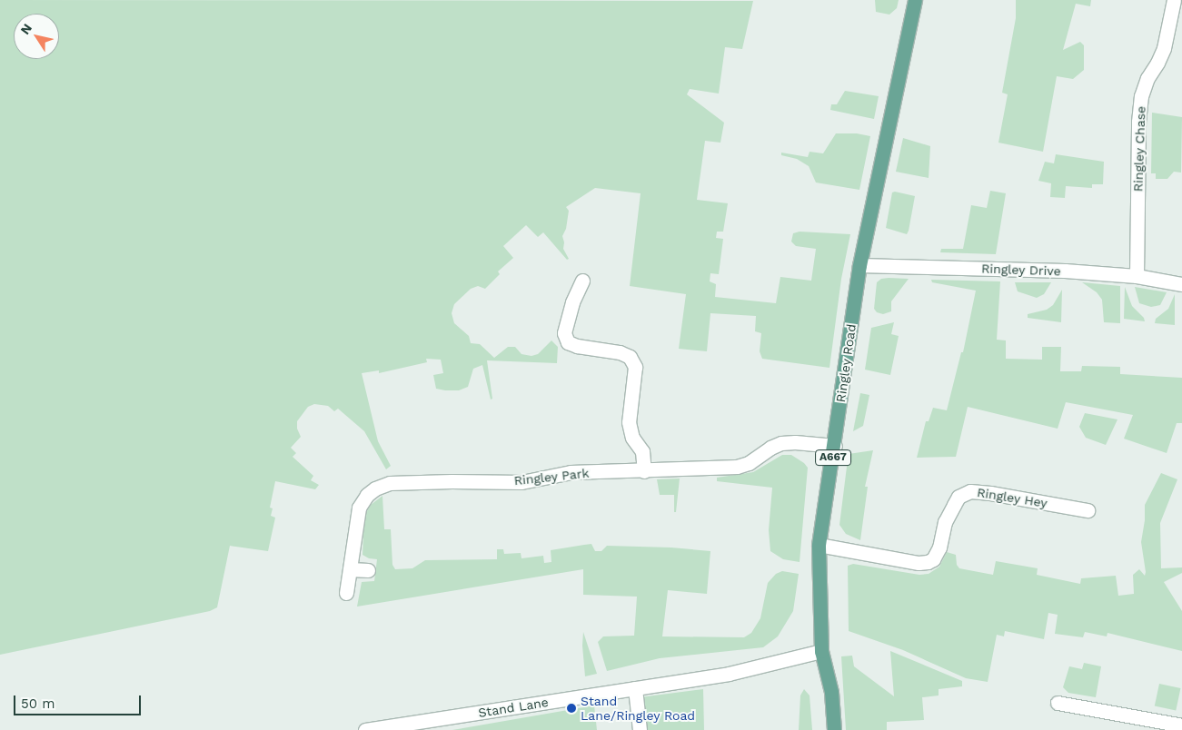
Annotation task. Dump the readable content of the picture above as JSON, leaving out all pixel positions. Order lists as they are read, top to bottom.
{
  "streets": {
    "main road": ["Ringley Road", "A667"],
    "street": [
      "Ringley Chase",
      "Ringley Drive",
      "Ringley Park",
      "Ringley Hey",
      "Stand Lane"
    ]
  },
  "crossings": [
    ["Ringley Chase", "Ringley Drive"],
    ["Ringley Drive", "Ringley Road"],
    ["Ringley Road", "Ringley Park"],
    ["Ringley Road", "Ringley Hey"],
    ["Ringley Road", "Stand Lane"]
  ],
  "places": ["Stand Lane/Ringley Road"],
  "scale_bar": "50 m",
  "north": "top left"
}
